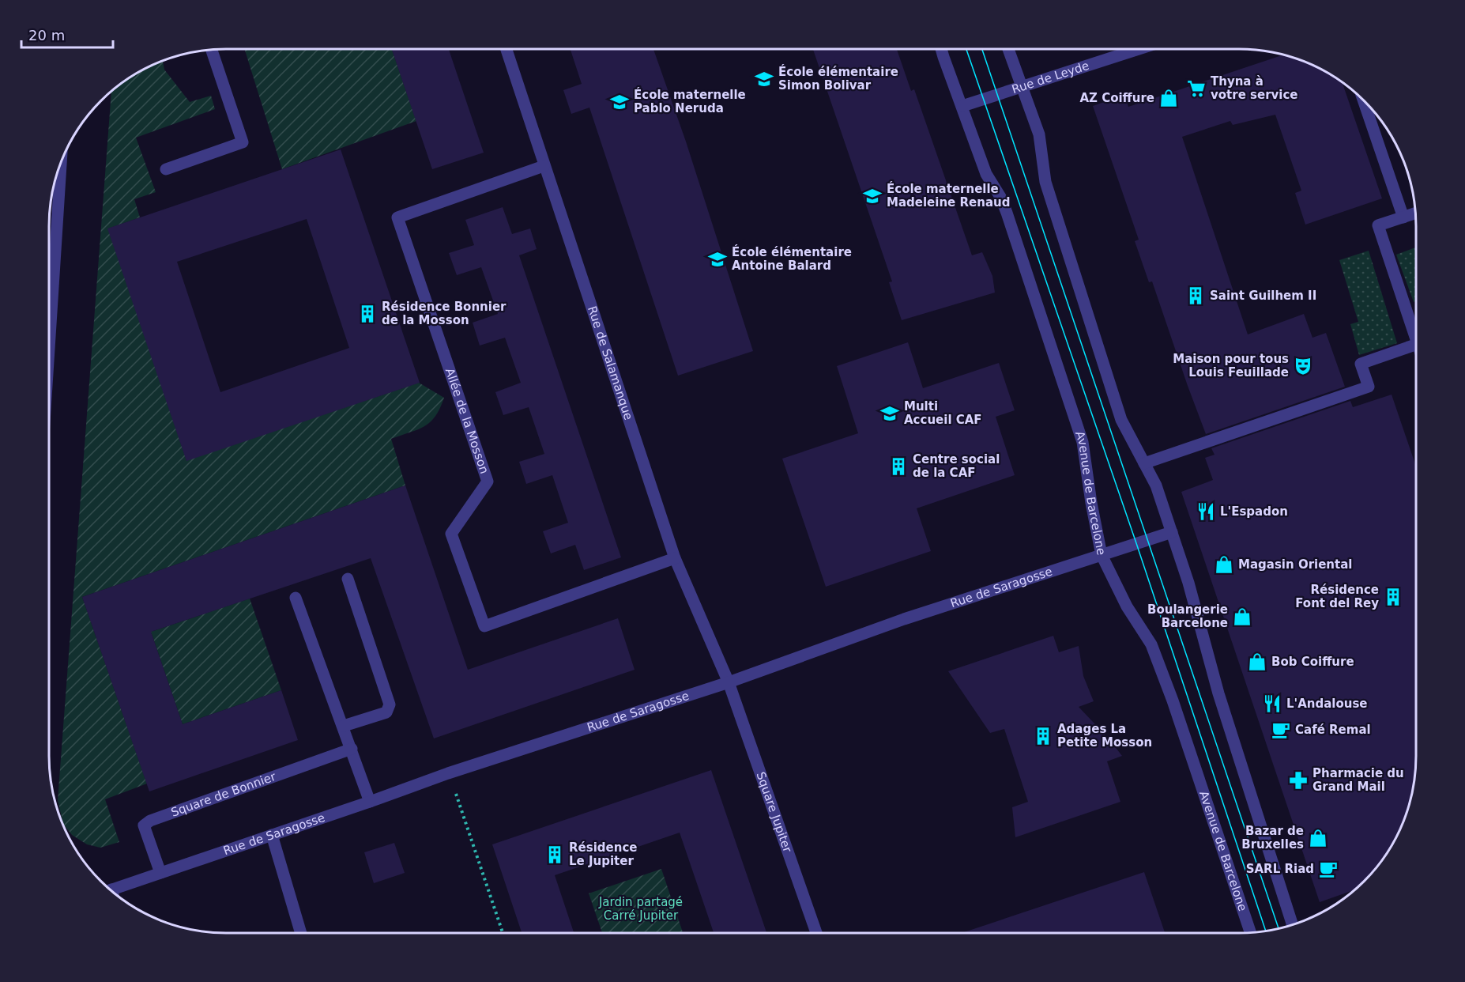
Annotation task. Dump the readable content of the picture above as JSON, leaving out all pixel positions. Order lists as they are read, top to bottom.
{
  "streets": {
    "street": [
      "Rue de Leyde",
      "Rue de Salamanque",
      "Allée de la Mosson",
      "Avenue de Barcelone",
      "Rue de Saragosse",
      "Square de Bonnier",
      "Square Jupiter"
    ]
  },
  "crossings": [
    ["Rue de Leyde", "Avenue de Barcelone"],
    ["Rue de Salamanque", "Allée de la Mosson"],
    ["Rue de Salamanque", "Rue de Saragosse"],
    ["Rue de Salamanque", "Square Jupiter"],
    ["Avenue de Barcelone", "Rue de Saragosse"],
    ["Rue de Saragosse", "Square de Bonnier"],
    ["Rue de Saragosse", "Square Jupiter"]
  ],
  "parks": ["Jardin partagé Carré Jupiter"],
  "places": {
    "school or university": [
      "École élémentaire Simon Bolivar",
      "École maternelle Pablo Neruda",
      "École maternelle Madeleine Renaud",
      "École élémentaire Antoine Balard",
      "Multi Accueil CAF"
    ],
    "supermarket": ["Thyna à votre service"],
    "shop": [
      "AZ Coiffure",
      "Magasin Oriental",
      "Boulangerie Barcelone",
      "Bob Coiffure",
      "Bazar de Bruxelles"
    ],
    "building": [
      "Saint Guilhem II",
      "Résidence Bonnier de la Mosson",
      "Centre social de la CAF",
      "Résidence Font del Rey",
      "Adages La Petite Mosson",
      "Résidence Le Jupiter"
    ],
    "theatre": ["Maison pour tous Louis Feuillade"],
    "restaurant": ["L'Espadon", "L'Andalouse"],
    "cafe": ["Café Remal", "SARL Riad"],
    "pharmacy": ["Pharmacie du Grand Mail"]
  },
  "scale_bar": "20 m"
}
